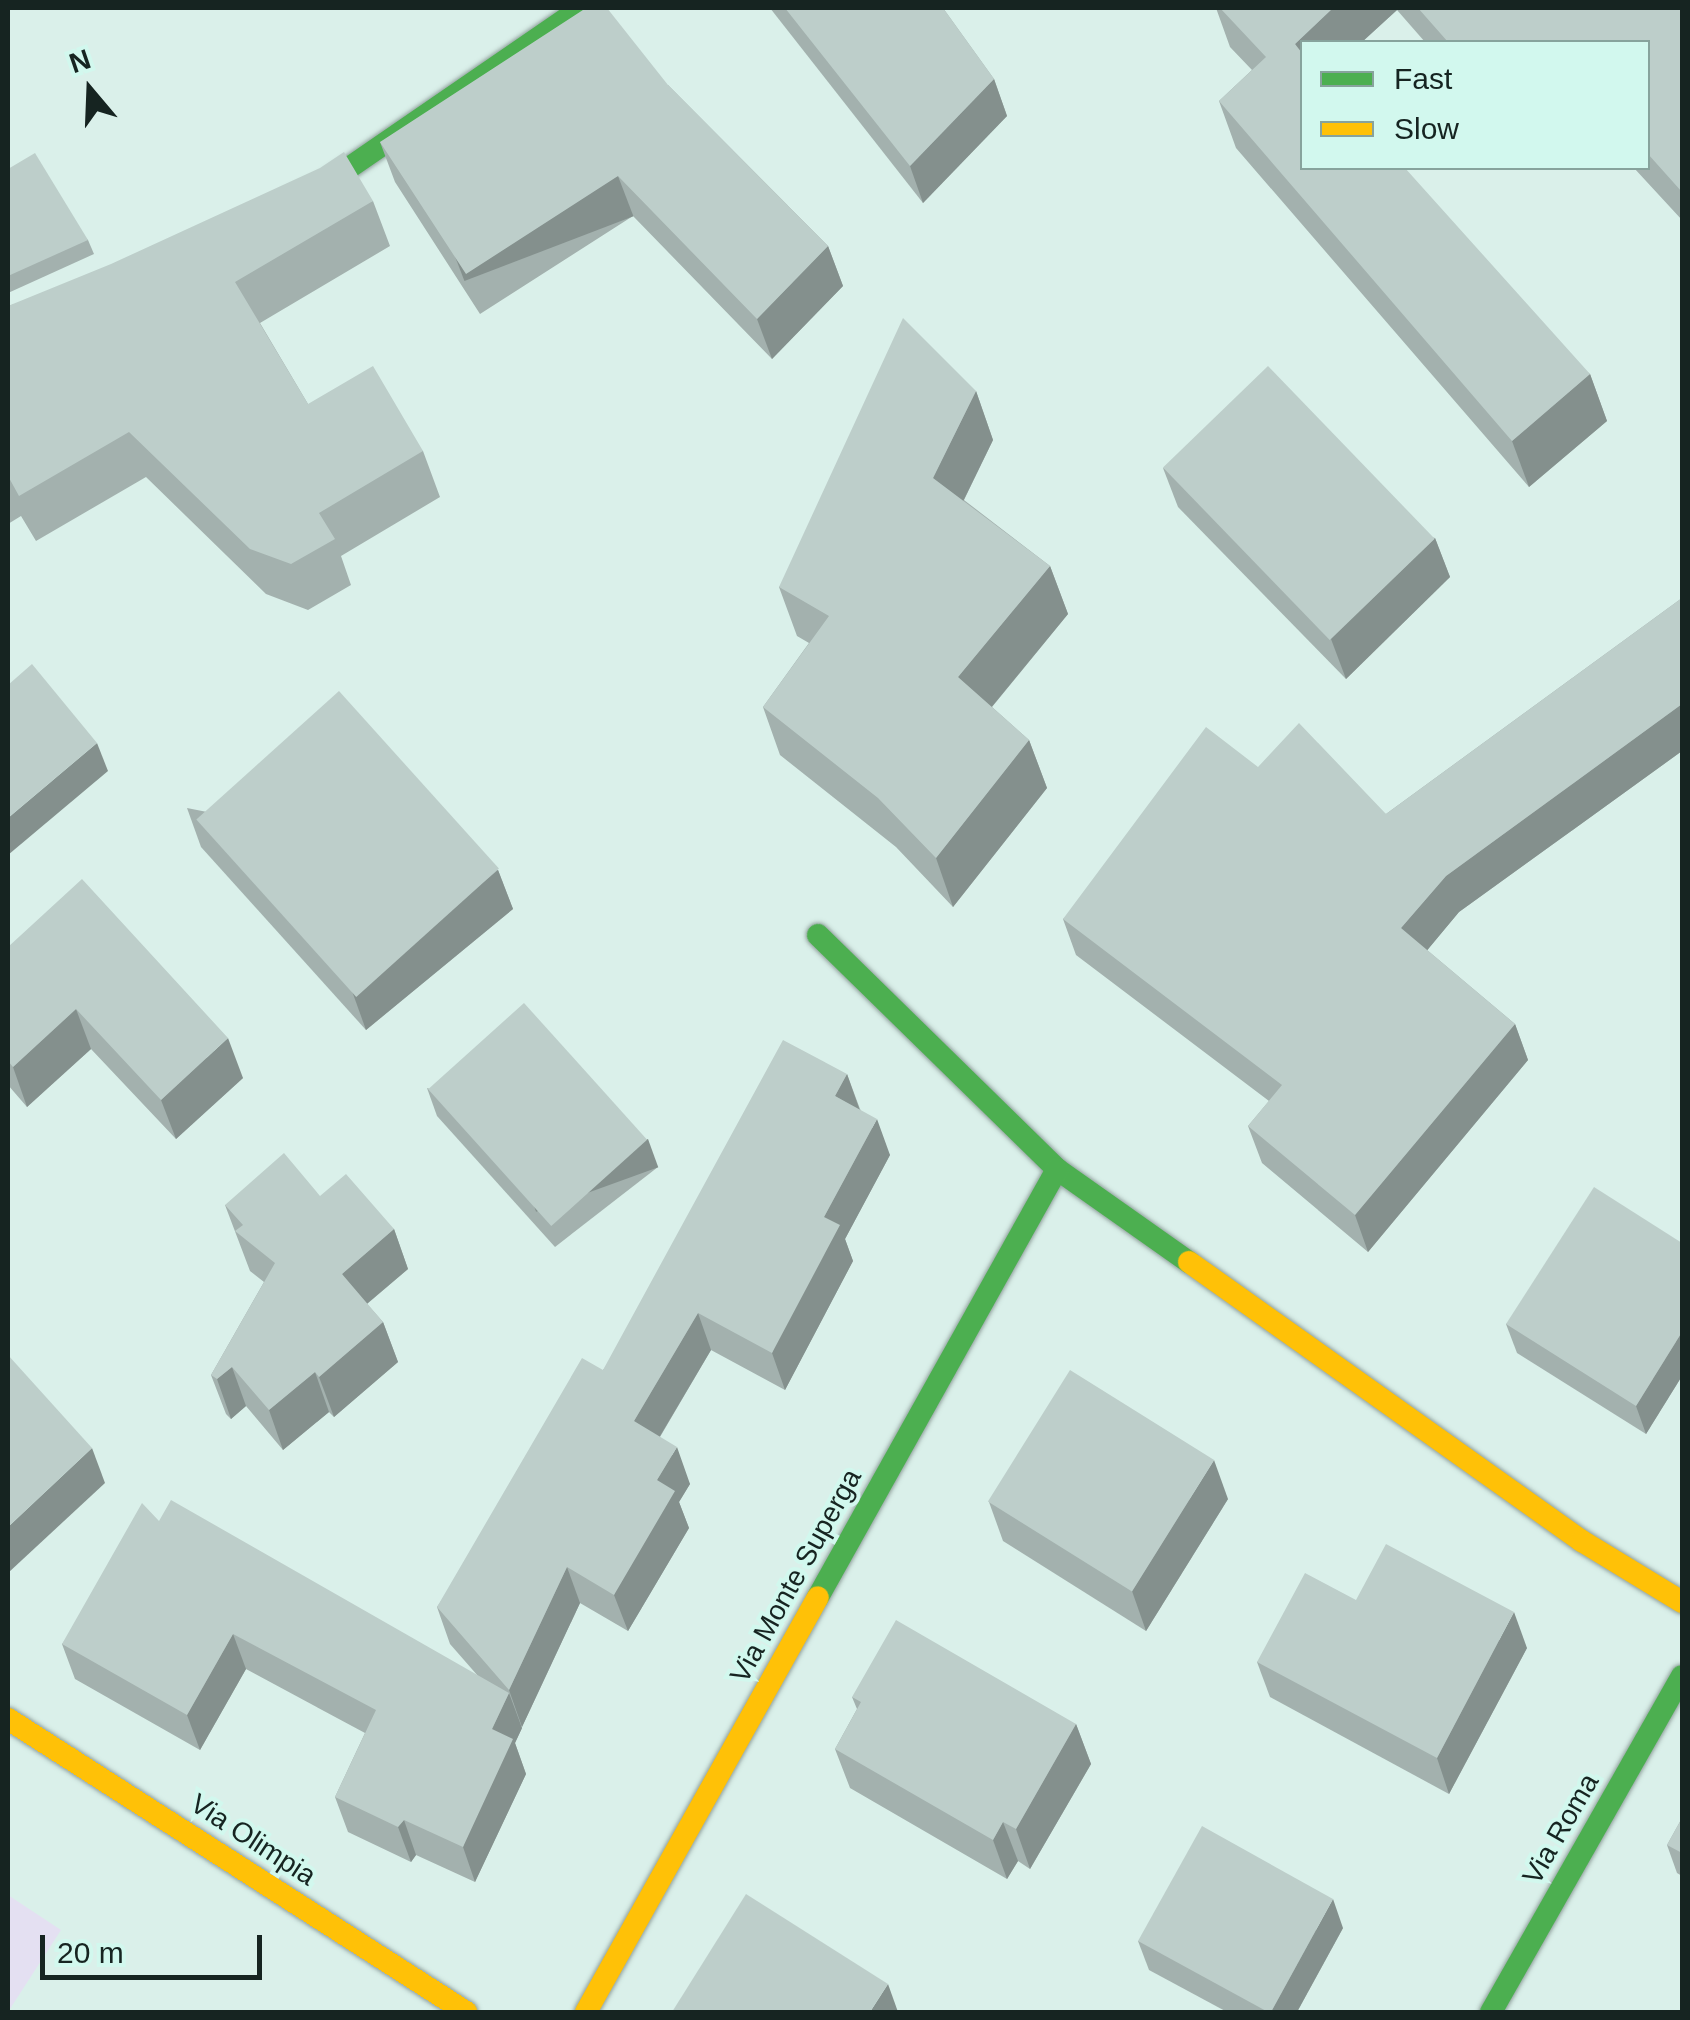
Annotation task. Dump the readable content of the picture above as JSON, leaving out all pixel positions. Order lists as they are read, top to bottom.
{
  "streets": {
    "street": ["Via Monte Superga", "Via Roma", "Via Olimpia"]
  },
  "legend": ["Fast", "Slow"],
  "scale_bar": "20 m",
  "north": "top"
}
